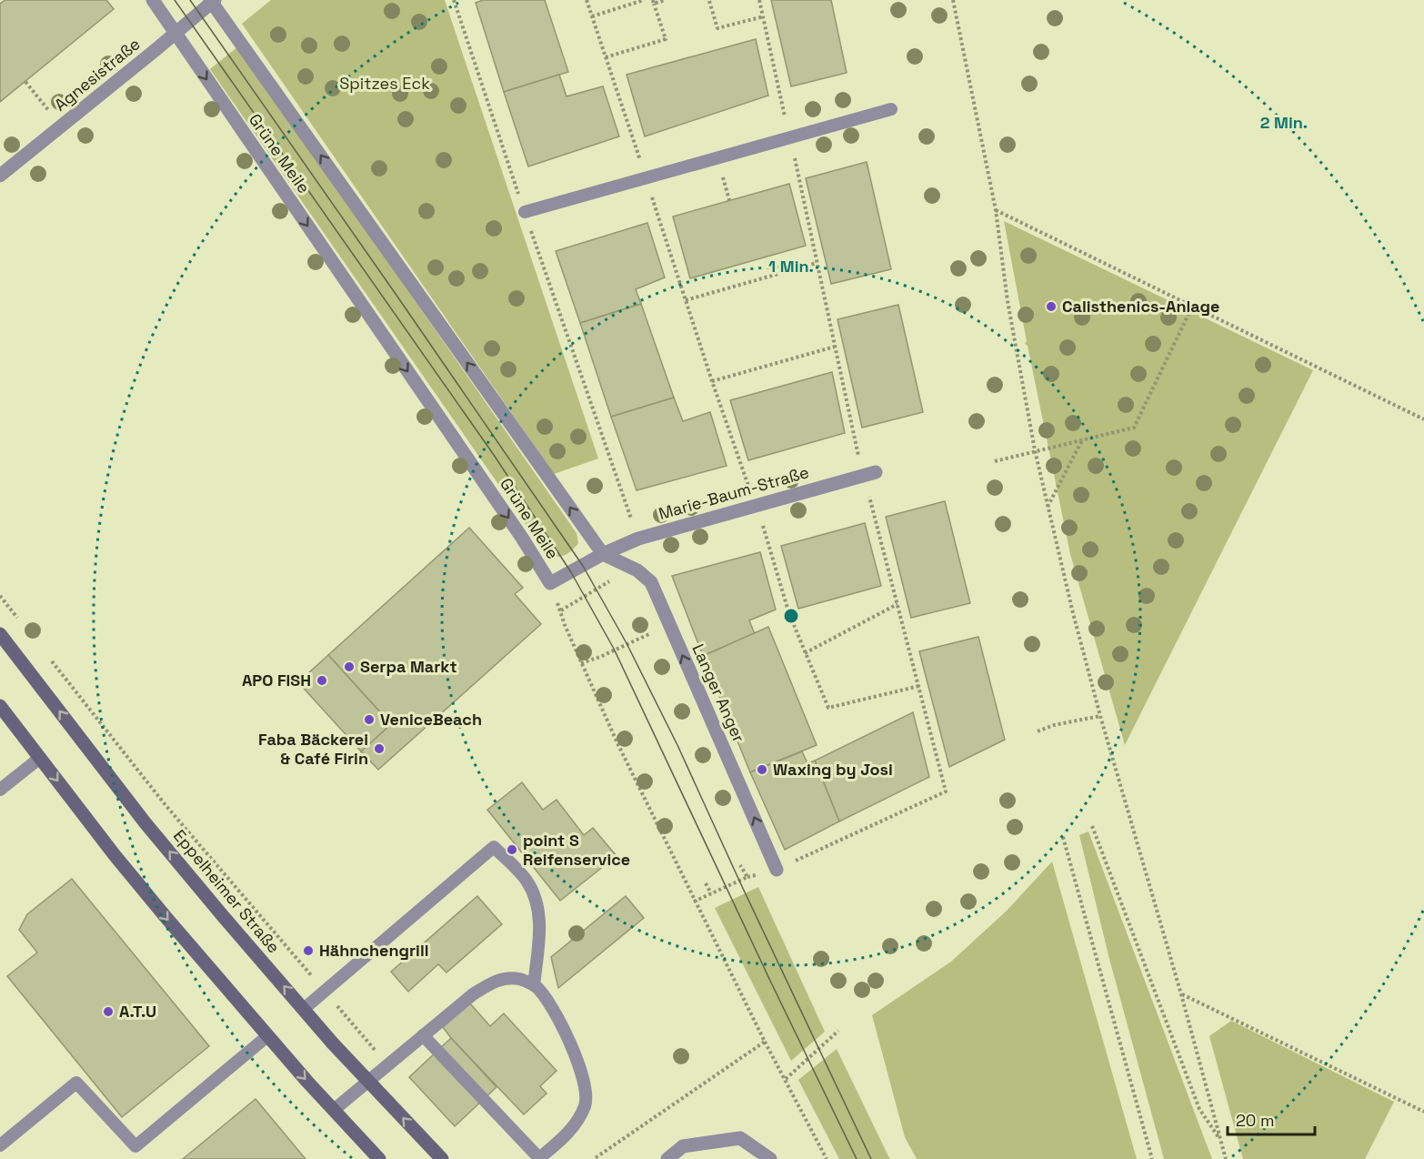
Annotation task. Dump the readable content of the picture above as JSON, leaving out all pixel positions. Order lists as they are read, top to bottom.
{
  "streets": {
    "main road": ["Eppelheimer Straße"],
    "street": [
      "Agnesistraße",
      "Grüne Meile",
      "Marie-Baum-Straße",
      "Langer Anger"
    ]
  },
  "crossings": [
    ["Agnesistraße", "Grüne Meile"],
    ["Grüne Meile", "Marie-Baum-Straße"],
    ["Grüne Meile", "Langer Anger"],
    ["Marie-Baum-Straße", "Langer Anger"]
  ],
  "one_way": ["Langer Anger"],
  "parks": ["Spitzes Eck"],
  "places": [
    "Calisthenics-Anlage",
    "Serpa Markt",
    "APO FISH",
    "VeniceBeach",
    "Faba Bäckerei & Café Firin",
    "Waxing by Josi",
    "point S Reifenservice",
    "Hähnchengrill",
    "A.T.U"
  ],
  "scale_bar": "20 m",
  "rings": ["2 Min.", "1 Min."]
}
